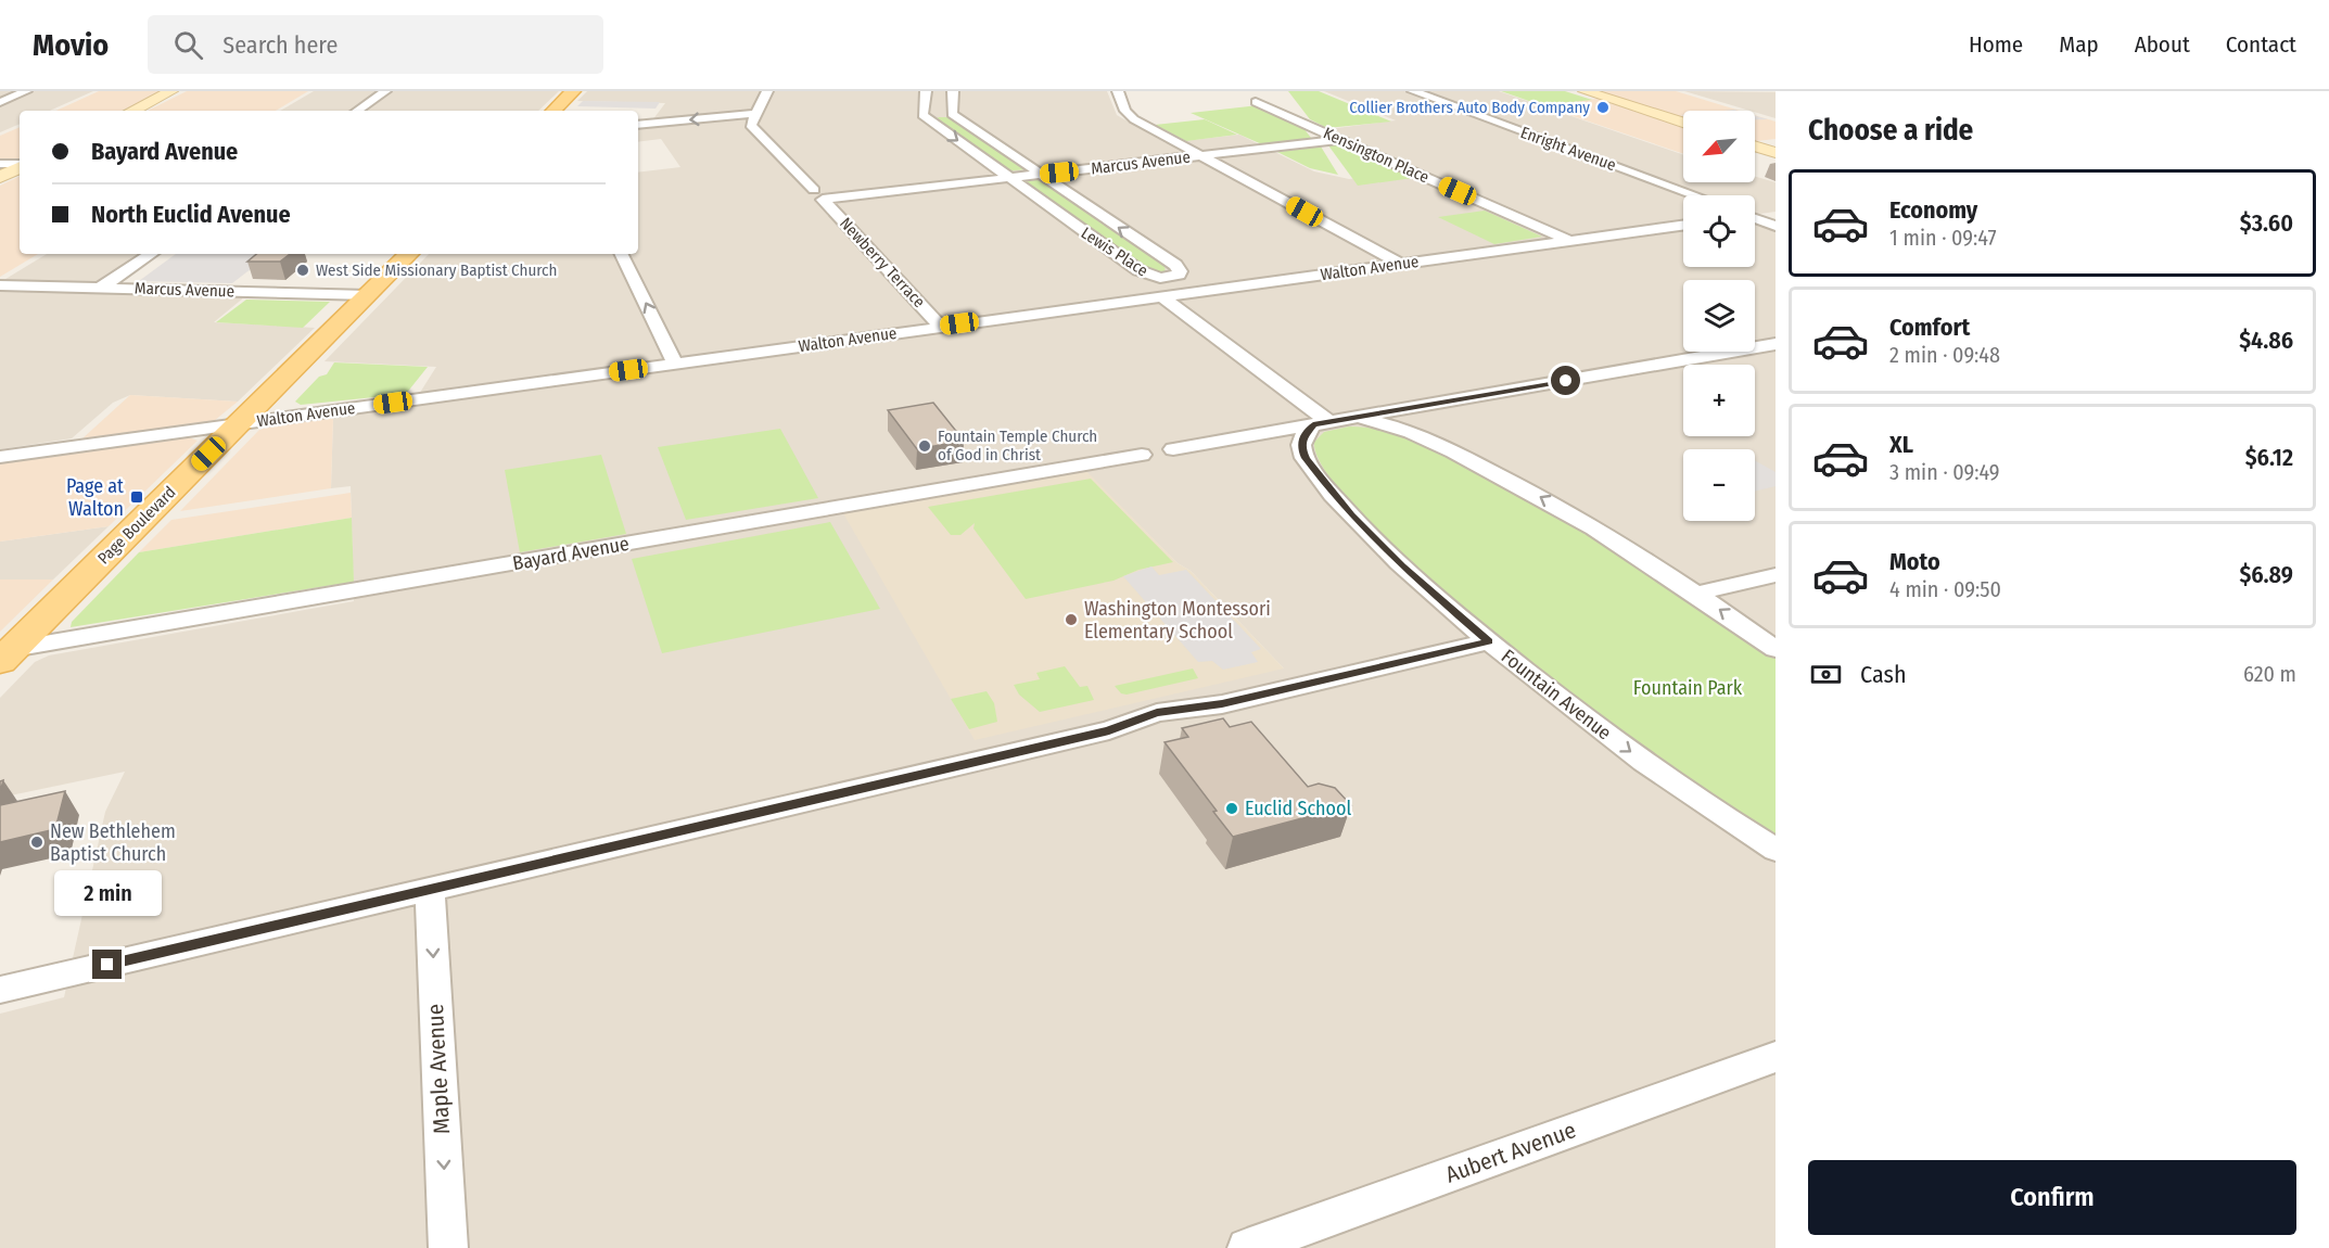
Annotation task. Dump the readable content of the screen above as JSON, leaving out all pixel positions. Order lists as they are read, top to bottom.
{
  "streets": {
    "main road": ["Page Boulevard"],
    "street": [
      "Enright Avenue",
      "Kensington Place",
      "Marcus Avenue",
      "Lewis Place",
      "Newberry Terrace",
      "Walton Avenue",
      "Bayard Avenue",
      "Fountain Avenue",
      "Maple Avenue",
      "Aubert Avenue"
    ]
  },
  "crossings": [
    ["Kensington Place", "Marcus Avenue"],
    ["Kensington Place", "Walton Avenue"],
    ["Marcus Avenue", "Lewis Place"],
    ["Marcus Avenue", "Newberry Terrace"],
    ["Marcus Avenue", "Page Boulevard"],
    ["Newberry Terrace", "Walton Avenue"],
    ["Walton Avenue", "Page Boulevard"],
    ["Page Boulevard", "Bayard Avenue"]
  ],
  "one_way": ["Maple Avenue"],
  "parks": ["Fountain Park"],
  "places": {
    "other": [
      "Collier Brothers Auto Body Company",
      "West Side Missionary Baptist Church",
      "Fountain Temple Church of God in Christ",
      "Washington Montessori Elementary School",
      "Euclid School",
      "New Bethlehem Baptist Church"
    ],
    "transit": ["Page at Walton"]
  },
  "north": "bottom left",
  "page": {
    "header": "Movio",
    "search": "Search here",
    "nav": [
      "Home",
      "Map",
      "About",
      "Contact"
    ],
    "heading": "Choose a ride",
    "map_buttons": ["+", "−"],
    "banner": ["Bayard Avenue", "North Euclid Avenue"],
    "list": [
      {
        "name": "Economy",
        "note": "1 min · 09:47",
        "value": "$3.60"
      },
      {
        "name": "Comfort",
        "note": "2 min · 09:48",
        "value": "$4.86"
      },
      {
        "name": "XL",
        "note": "3 min · 09:49",
        "value": "$6.12"
      },
      {
        "name": "Moto",
        "note": "4 min · 09:50",
        "value": "$6.89"
      }
    ],
    "pay": ["Cash", "620 m"],
    "bubble": "2 min",
    "buttons": "Confirm"
  }
}
